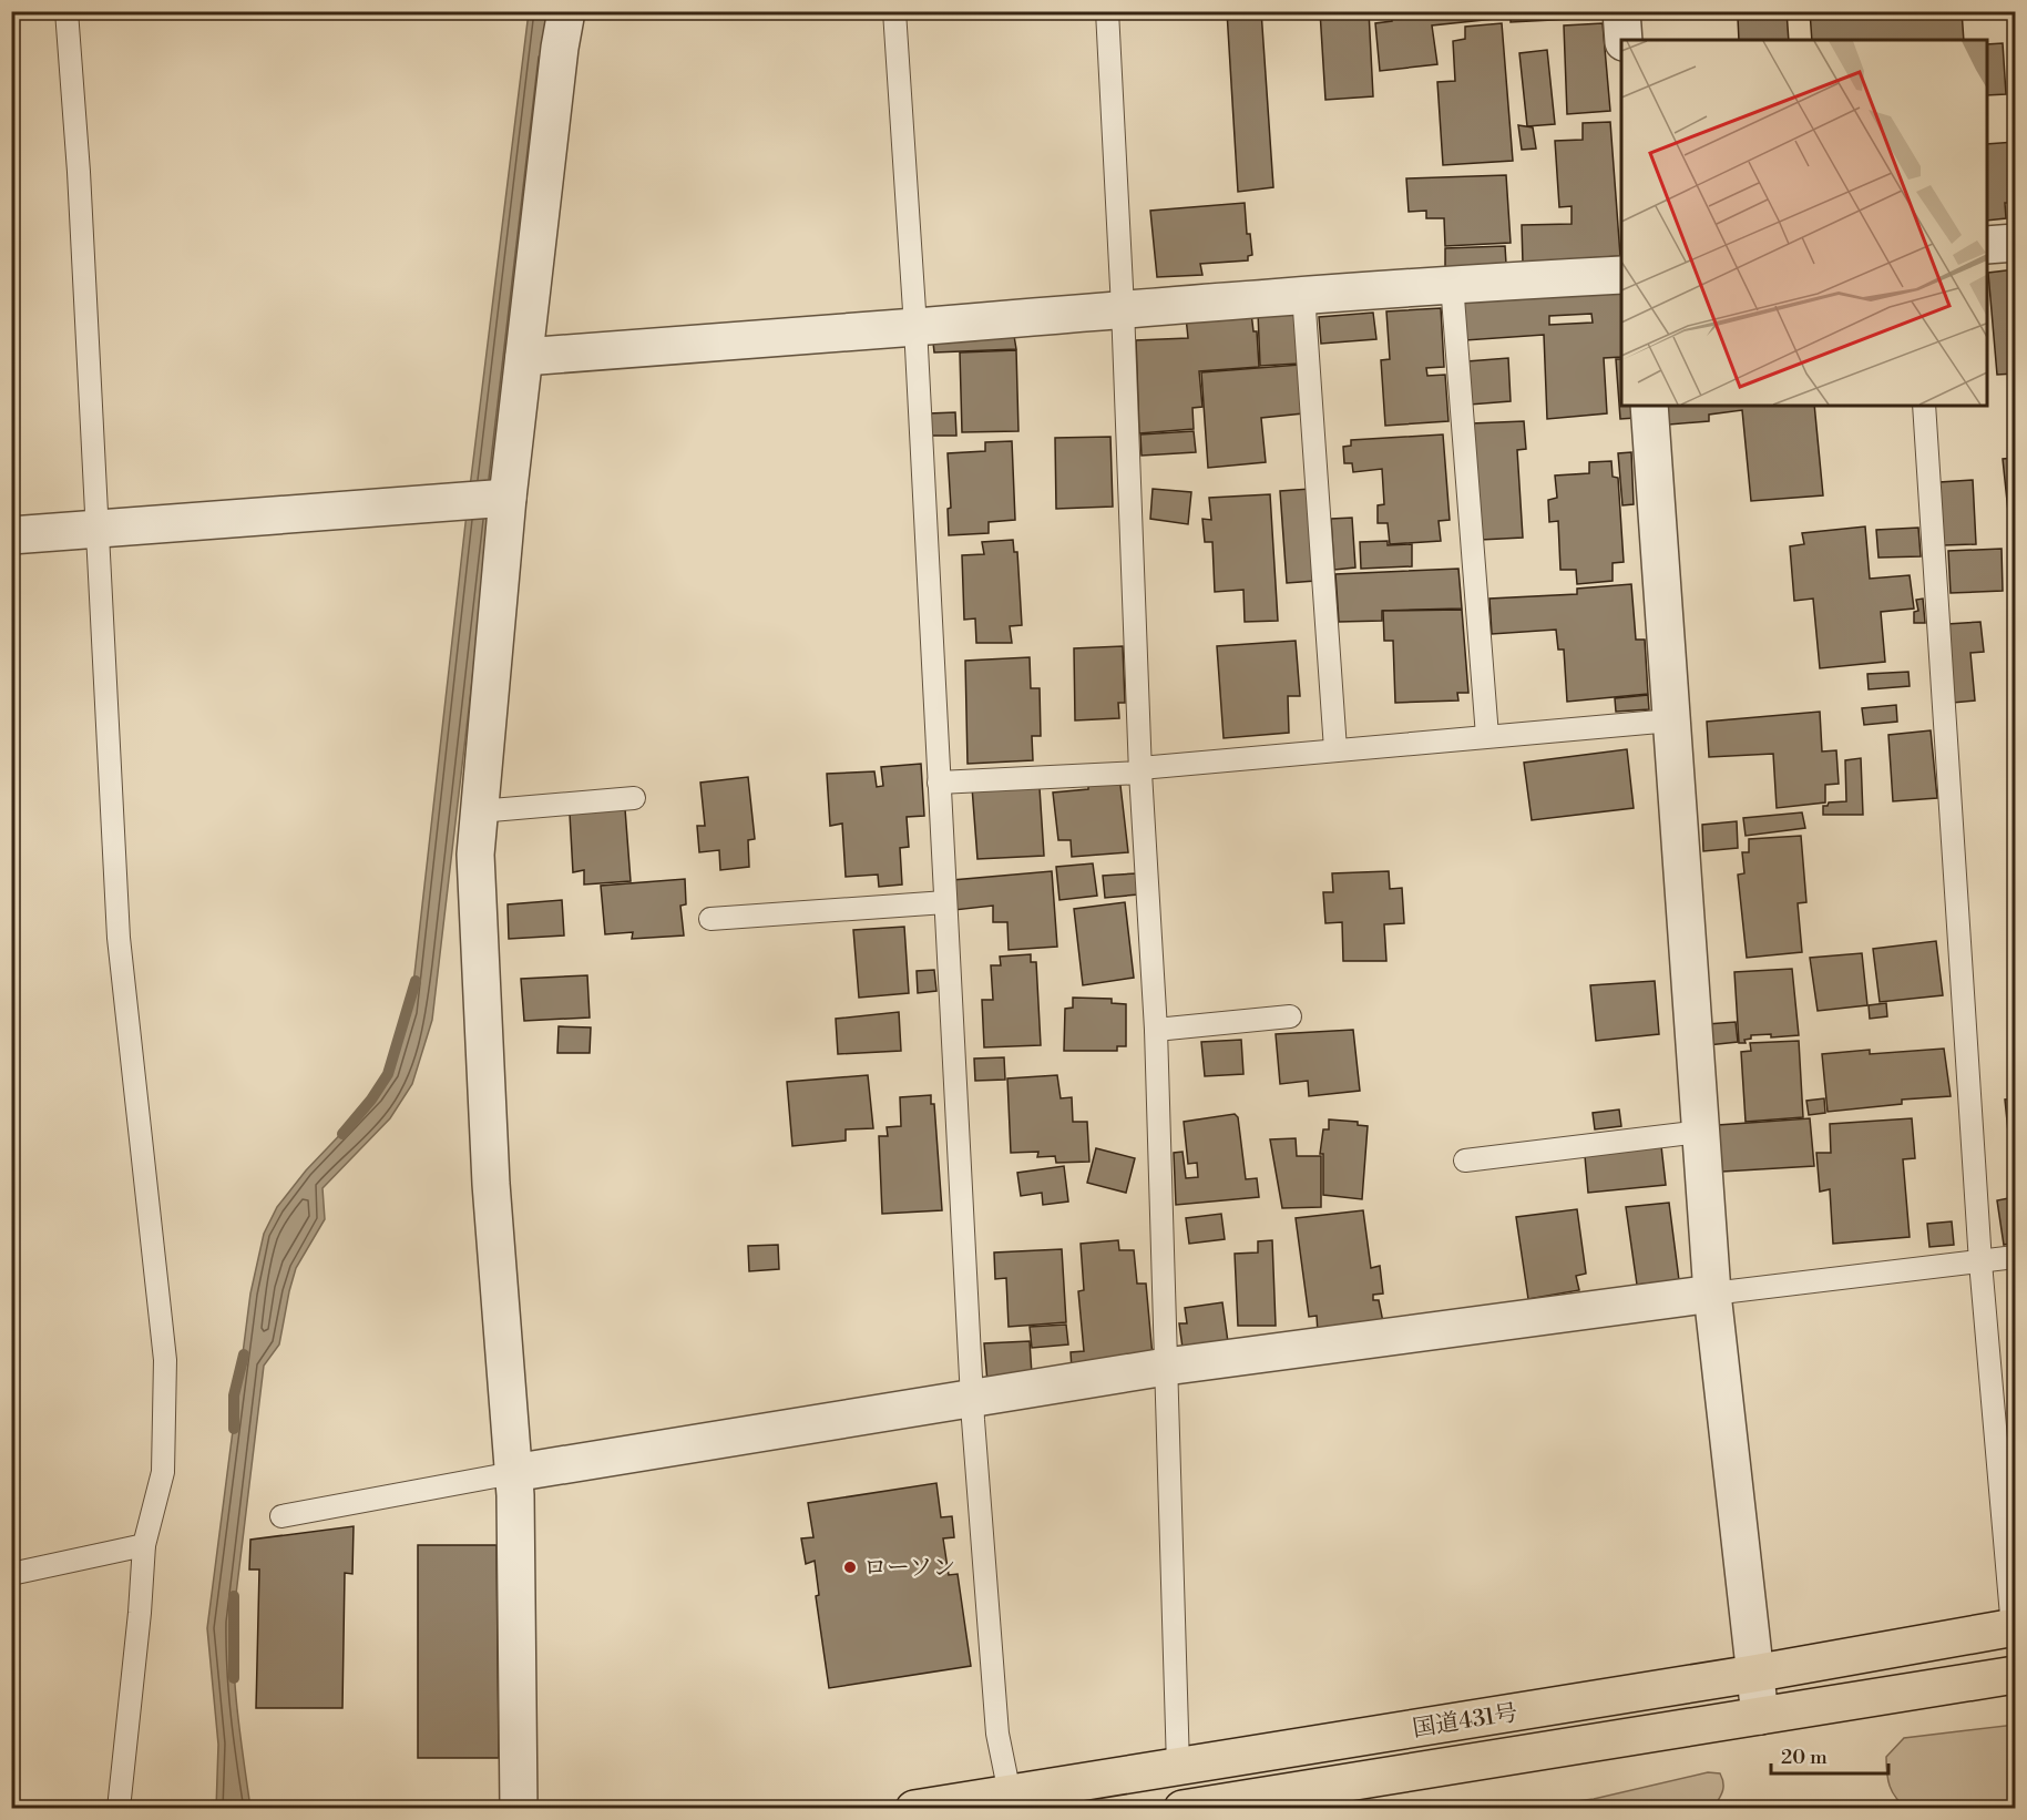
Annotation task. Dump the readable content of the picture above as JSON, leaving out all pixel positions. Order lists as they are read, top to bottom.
{
  "streets": {
    "highway": ["国道431号"]
  },
  "places": ["ローソン"],
  "scale_bar": "20 m"
}
